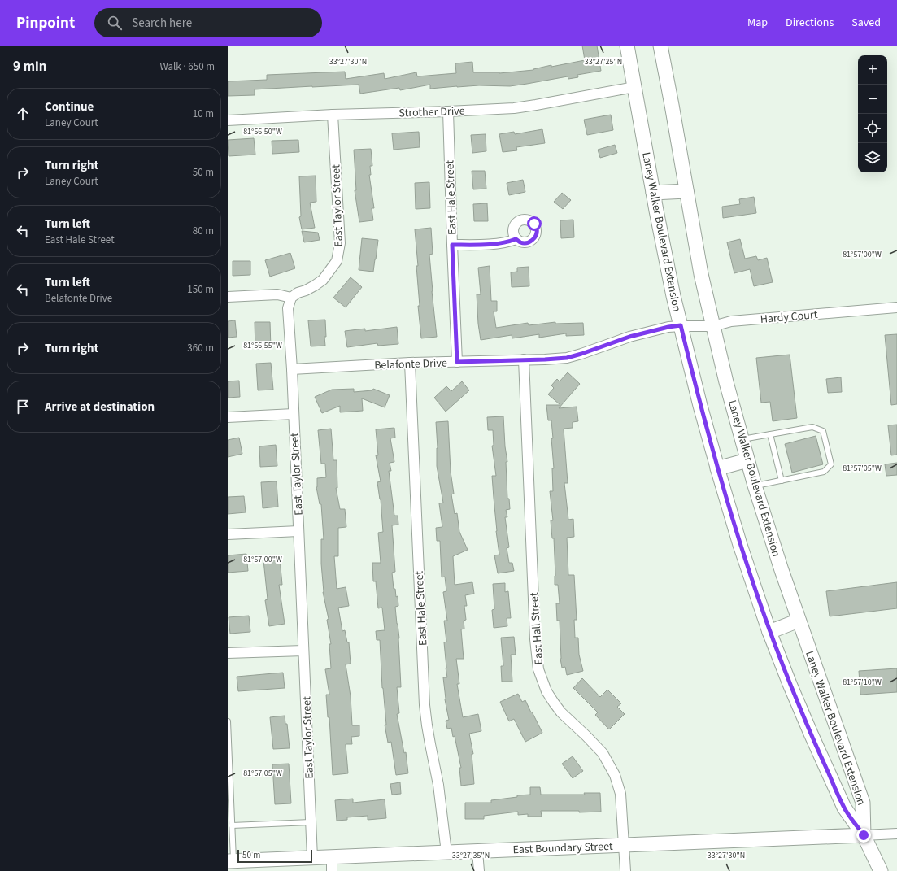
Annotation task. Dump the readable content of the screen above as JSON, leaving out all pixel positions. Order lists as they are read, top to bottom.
{
  "streets": {
    "main road": ["Laney Walker Boulevard Extension", "East Boundary Street"],
    "street": [
      "Strother Drive",
      "East Hale Street",
      "East Taylor Street",
      "Hardy Court",
      "Belafonte Drive",
      "East Hall Street"
    ]
  },
  "crossings": [
    ["Strother Drive", "East Hale Street"],
    ["Strother Drive", "East Taylor Street"],
    ["Strother Drive", "Laney Walker Boulevard Extension"],
    ["East Hale Street", "Belafonte Drive"],
    ["East Hale Street", "East Boundary Street"],
    ["East Taylor Street", "Belafonte Drive"],
    ["East Taylor Street", "East Boundary Street"],
    ["Laney Walker Boulevard Extension", "Hardy Court"],
    ["Laney Walker Boulevard Extension", "Belafonte Drive"],
    ["Laney Walker Boulevard Extension", "East Boundary Street"],
    ["Hardy Court", "Belafonte Drive"],
    ["Belafonte Drive", "East Hall Street"],
    ["East Hall Street", "East Boundary Street"]
  ],
  "scale_bar": "50 m",
  "page": {
    "header": "Pinpoint",
    "search": "Search here",
    "nav": ["Map", "Directions", "Saved"],
    "heading": ["9 min", "Walk · 650 m"],
    "map_buttons": ["+", "−"],
    "list": [
      ["Continue", "Laney Court", "10 m"],
      ["Turn right", "Laney Court", "50 m"],
      ["Turn left", "East Hale Street", "80 m"],
      ["Turn left", "Belafonte Drive", "150 m"],
      ["Turn right", "360 m"],
      "Arrive at destination"
    ],
    "scale": "50 m"
  },
  "coordinates": [
    "33°27'30\"N",
    "33°27'25\"N",
    "81°56'50\"W",
    "81°57'00\"W",
    "81°56'55\"W",
    "81°57'05\"W",
    "81°57'10\"W",
    "33°27'35\"N"
  ]
}
